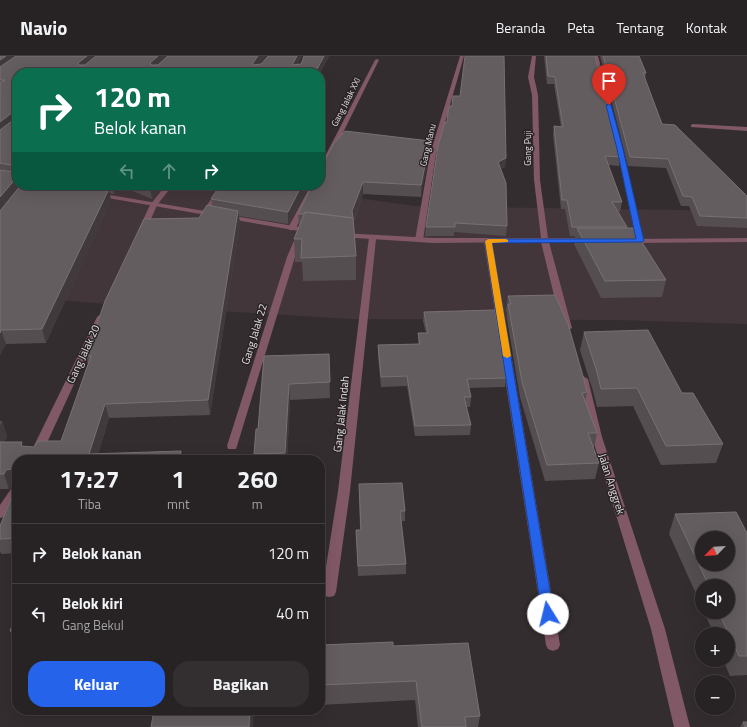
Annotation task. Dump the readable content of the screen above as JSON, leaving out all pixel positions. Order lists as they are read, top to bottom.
{
  "streets": {
    "street": [
      "Gang Jalak XXI",
      "Gang Manu",
      "Gang Puji",
      "Gang Jalak 22",
      "Gang Jalak 20",
      "Gang Jalak Indah",
      "Jalan Anggrek"
    ]
  },
  "north": "bottom left",
  "page": {
    "header": "Navio",
    "nav": [
      "Beranda",
      "Peta",
      "Tentang",
      "Kontak"
    ],
    "turn": ["120 m", "Belok kanan"],
    "eta": [
      "17:27",
      "Tiba",
      "1",
      "mnt",
      "260",
      "m"
    ],
    "list": [
      {
        "name": "Belok kanan",
        "value": "120 m"
      },
      {
        "name": "Belok kiri",
        "note": "Gang Bekul",
        "value": "40 m"
      }
    ],
    "map_buttons": ["+", "−"],
    "buttons": ["Keluar", "Bagikan"]
  }
}
